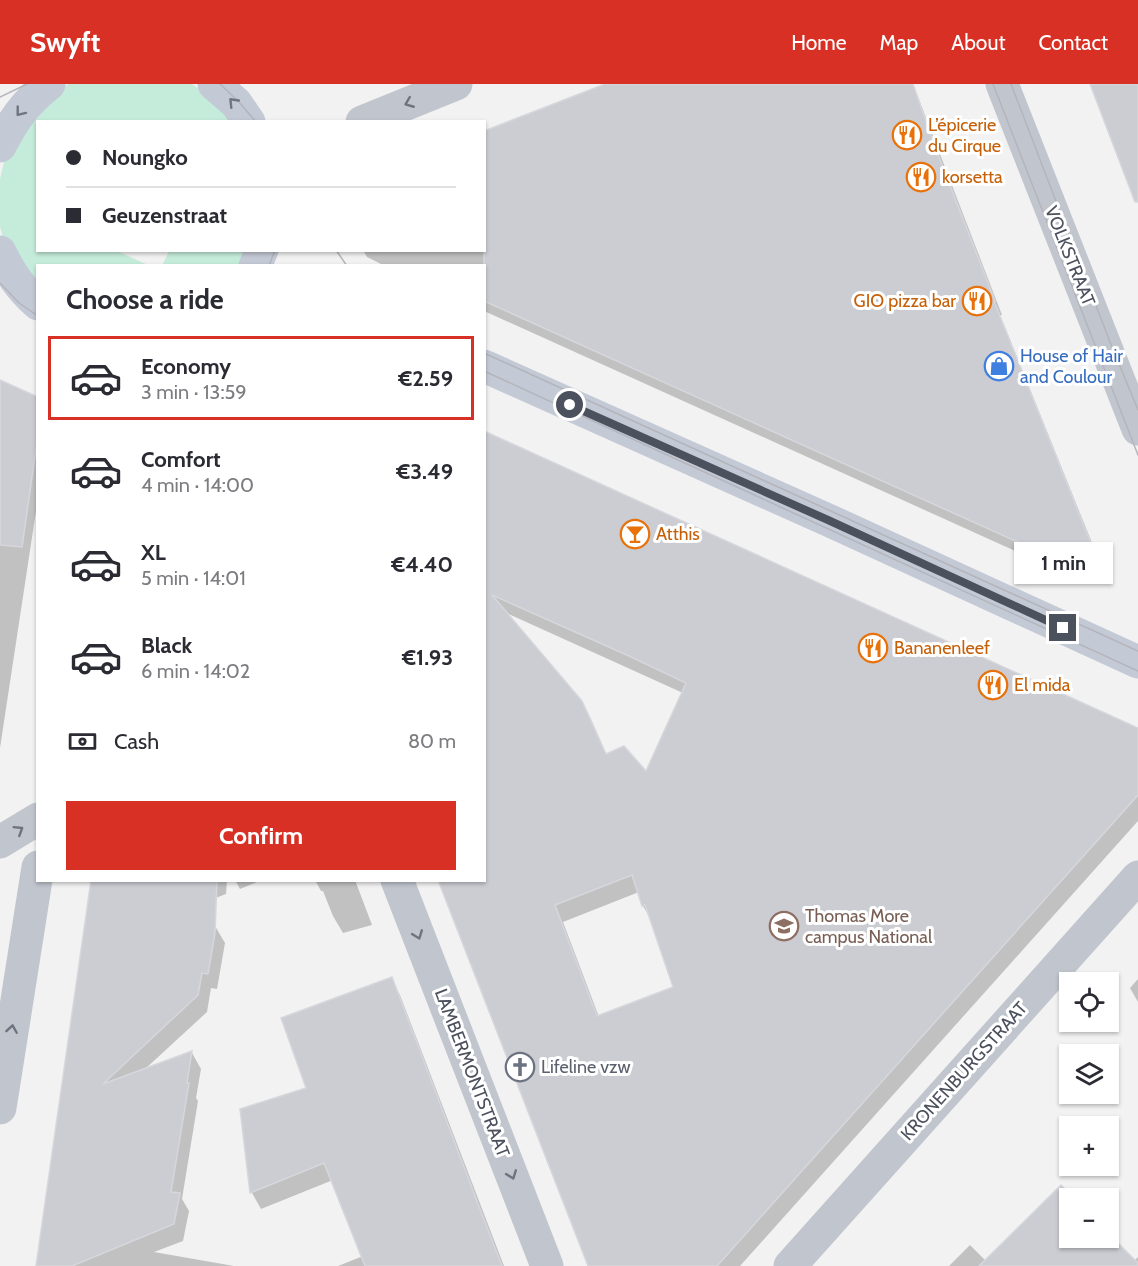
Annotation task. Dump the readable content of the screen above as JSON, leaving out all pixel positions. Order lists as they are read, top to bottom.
{
  "streets": {
    "street": ["VOLKSTRAAT", "KRONENBURGSTRAAT", "LAMBERMONTSTRAAT"]
  },
  "one_way": ["LAMBERMONTSTRAAT"],
  "places": {
    "restaurant": [
      "L’épicerie du Cirque",
      "korsetta",
      "GIO pizza bar",
      "Bananenleef",
      "El mida"
    ],
    "shop": ["House of Hair and Coulour"],
    "bar": ["Atthis"],
    "school or university": ["Thomas More campus National"],
    "church": ["Lifeline vzw"]
  },
  "page": {
    "header": "Swyft",
    "nav": [
      "Home",
      "Map",
      "About",
      "Contact"
    ],
    "banner": ["Noungko", "Geuzenstraat"],
    "heading": "Choose a ride",
    "list": [
      {
        "name": "Economy",
        "note": "3 min · 13:59",
        "value": "€2.59"
      },
      {
        "name": "Comfort",
        "note": "4 min · 14:00",
        "value": "€3.49"
      },
      {
        "name": "XL",
        "note": "5 min · 14:01",
        "value": "€4.40"
      },
      {
        "name": "Black",
        "note": "6 min · 14:02",
        "value": "€1.93"
      }
    ],
    "bubble": "1 min",
    "pay": ["Cash", "80 m"],
    "buttons": "Confirm",
    "map_buttons": ["+", "−"]
  }
}
